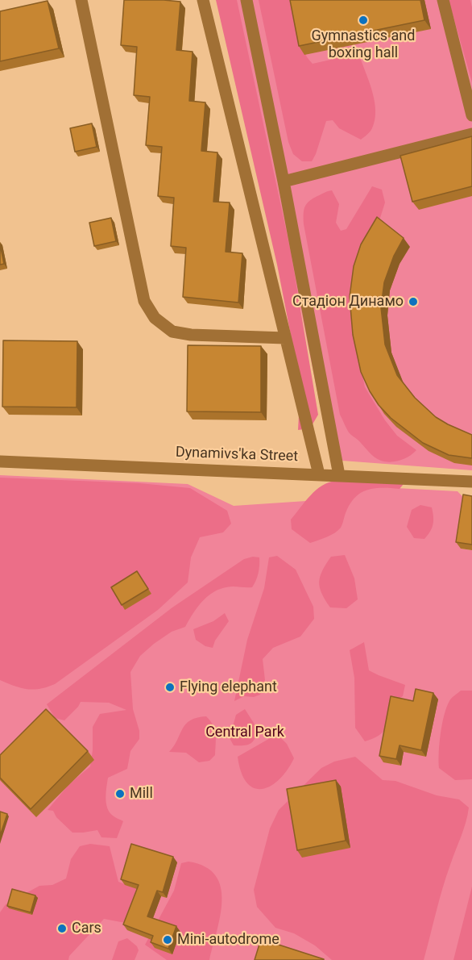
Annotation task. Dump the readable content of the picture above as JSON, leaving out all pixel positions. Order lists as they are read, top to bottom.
{
  "streets": {
    "street": ["Dynamivs'ka Street"]
  },
  "parks": ["Central Park"],
  "places": [
    "Gymnastics and boxing hall",
    "Стадіон Динамо",
    "Flying elephant",
    "Mill",
    "Cars",
    "Mini-autodrome"
  ]
}
